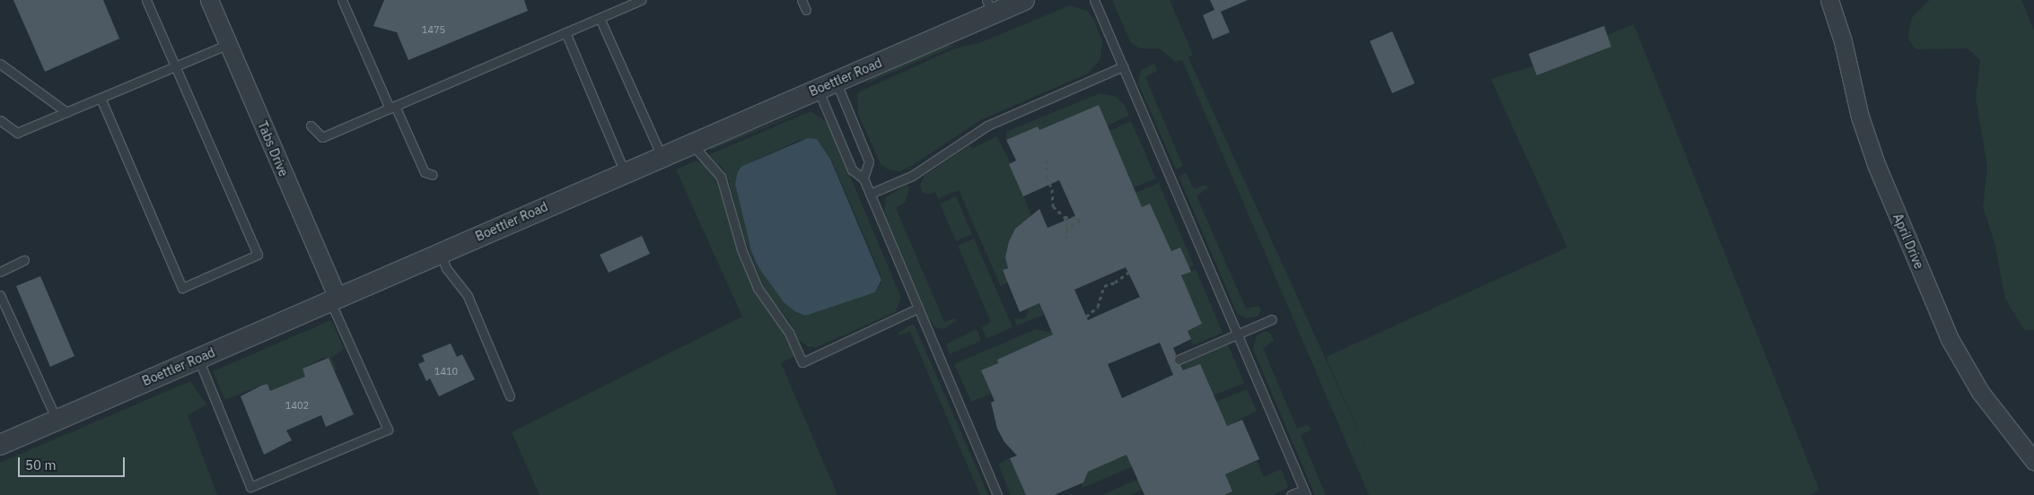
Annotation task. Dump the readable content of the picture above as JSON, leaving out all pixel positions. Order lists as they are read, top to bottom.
{
  "streets": {
    "street": ["Boettler Road", "Tabs Drive", "April Drive"]
  },
  "crossings": [
    ["Boettler Road", "Tabs Drive"]
  ],
  "house_numbers": ["1475", "1410", "1402"],
  "scale_bar": "50 m"
}
